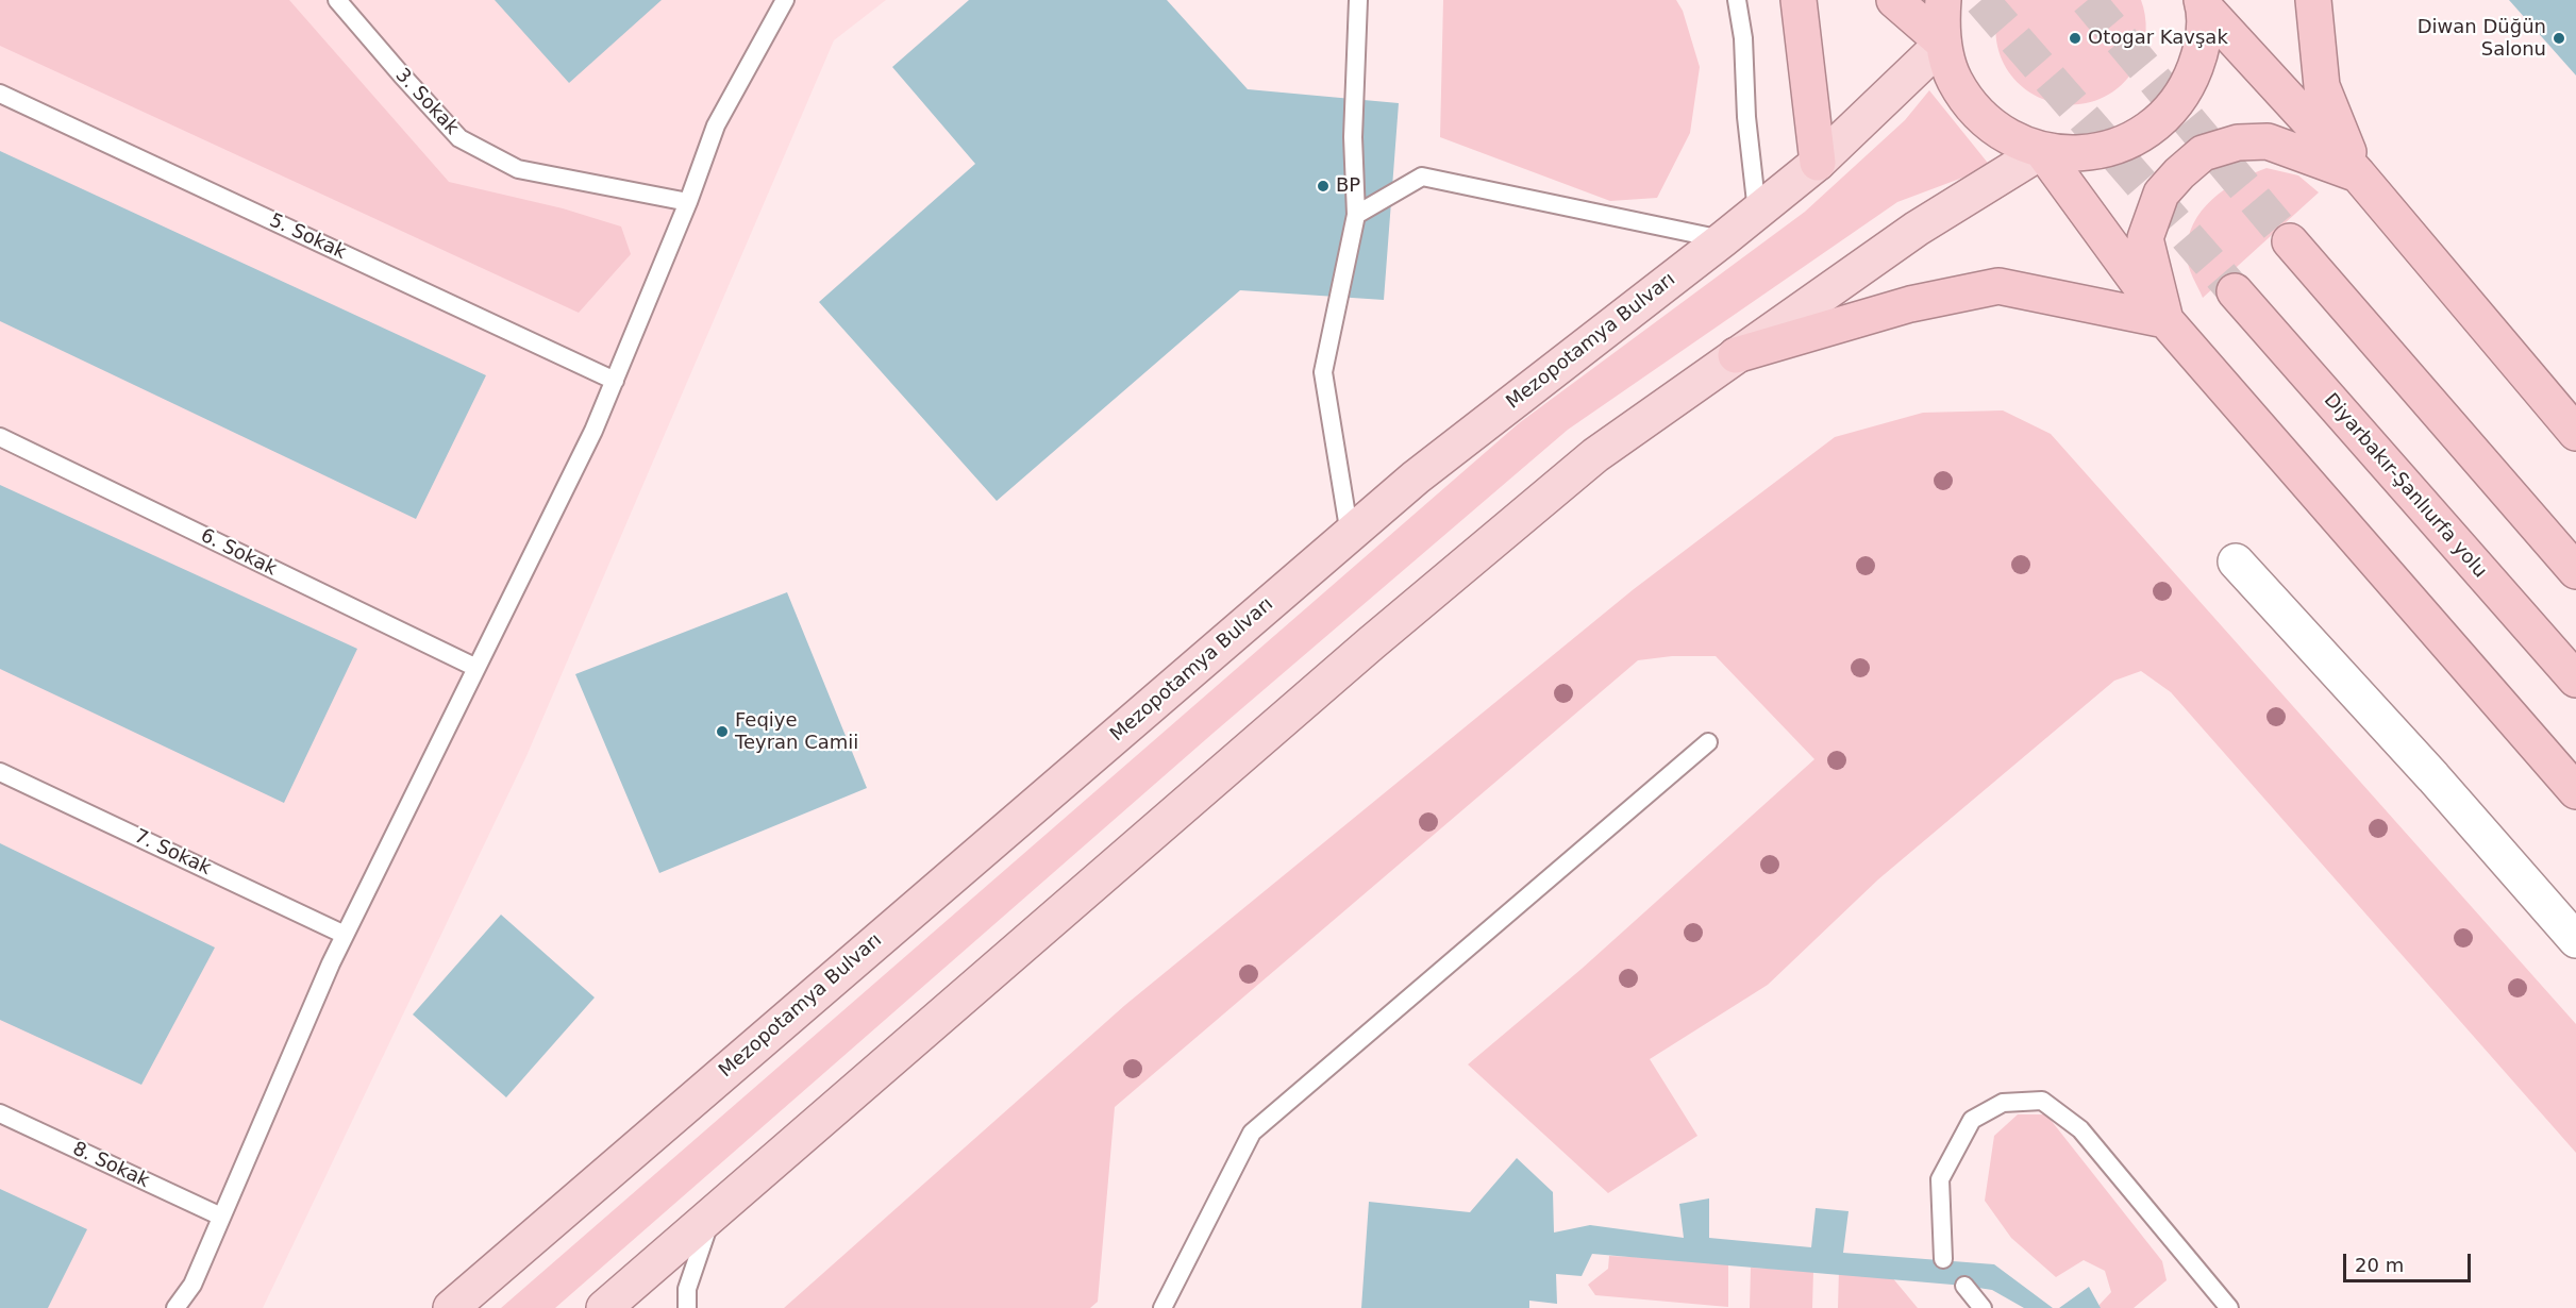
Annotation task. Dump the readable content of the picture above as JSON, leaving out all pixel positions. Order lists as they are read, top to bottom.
{
  "streets": {
    "highway": ["Diyarbakır-Şanlıurfa yolu"],
    "main road": ["Mezopotamya Bulvarı"],
    "lane": [
      "3. Sokak",
      "5. Sokak",
      "6. Sokak",
      "7. Sokak",
      "8. Sokak"
    ]
  },
  "places": [
    "Otogar Kavşak",
    "Diwan Düğün Salonu",
    "BP",
    "Feqiye Teyran Camii"
  ],
  "scale_bar": "20 m"
}
